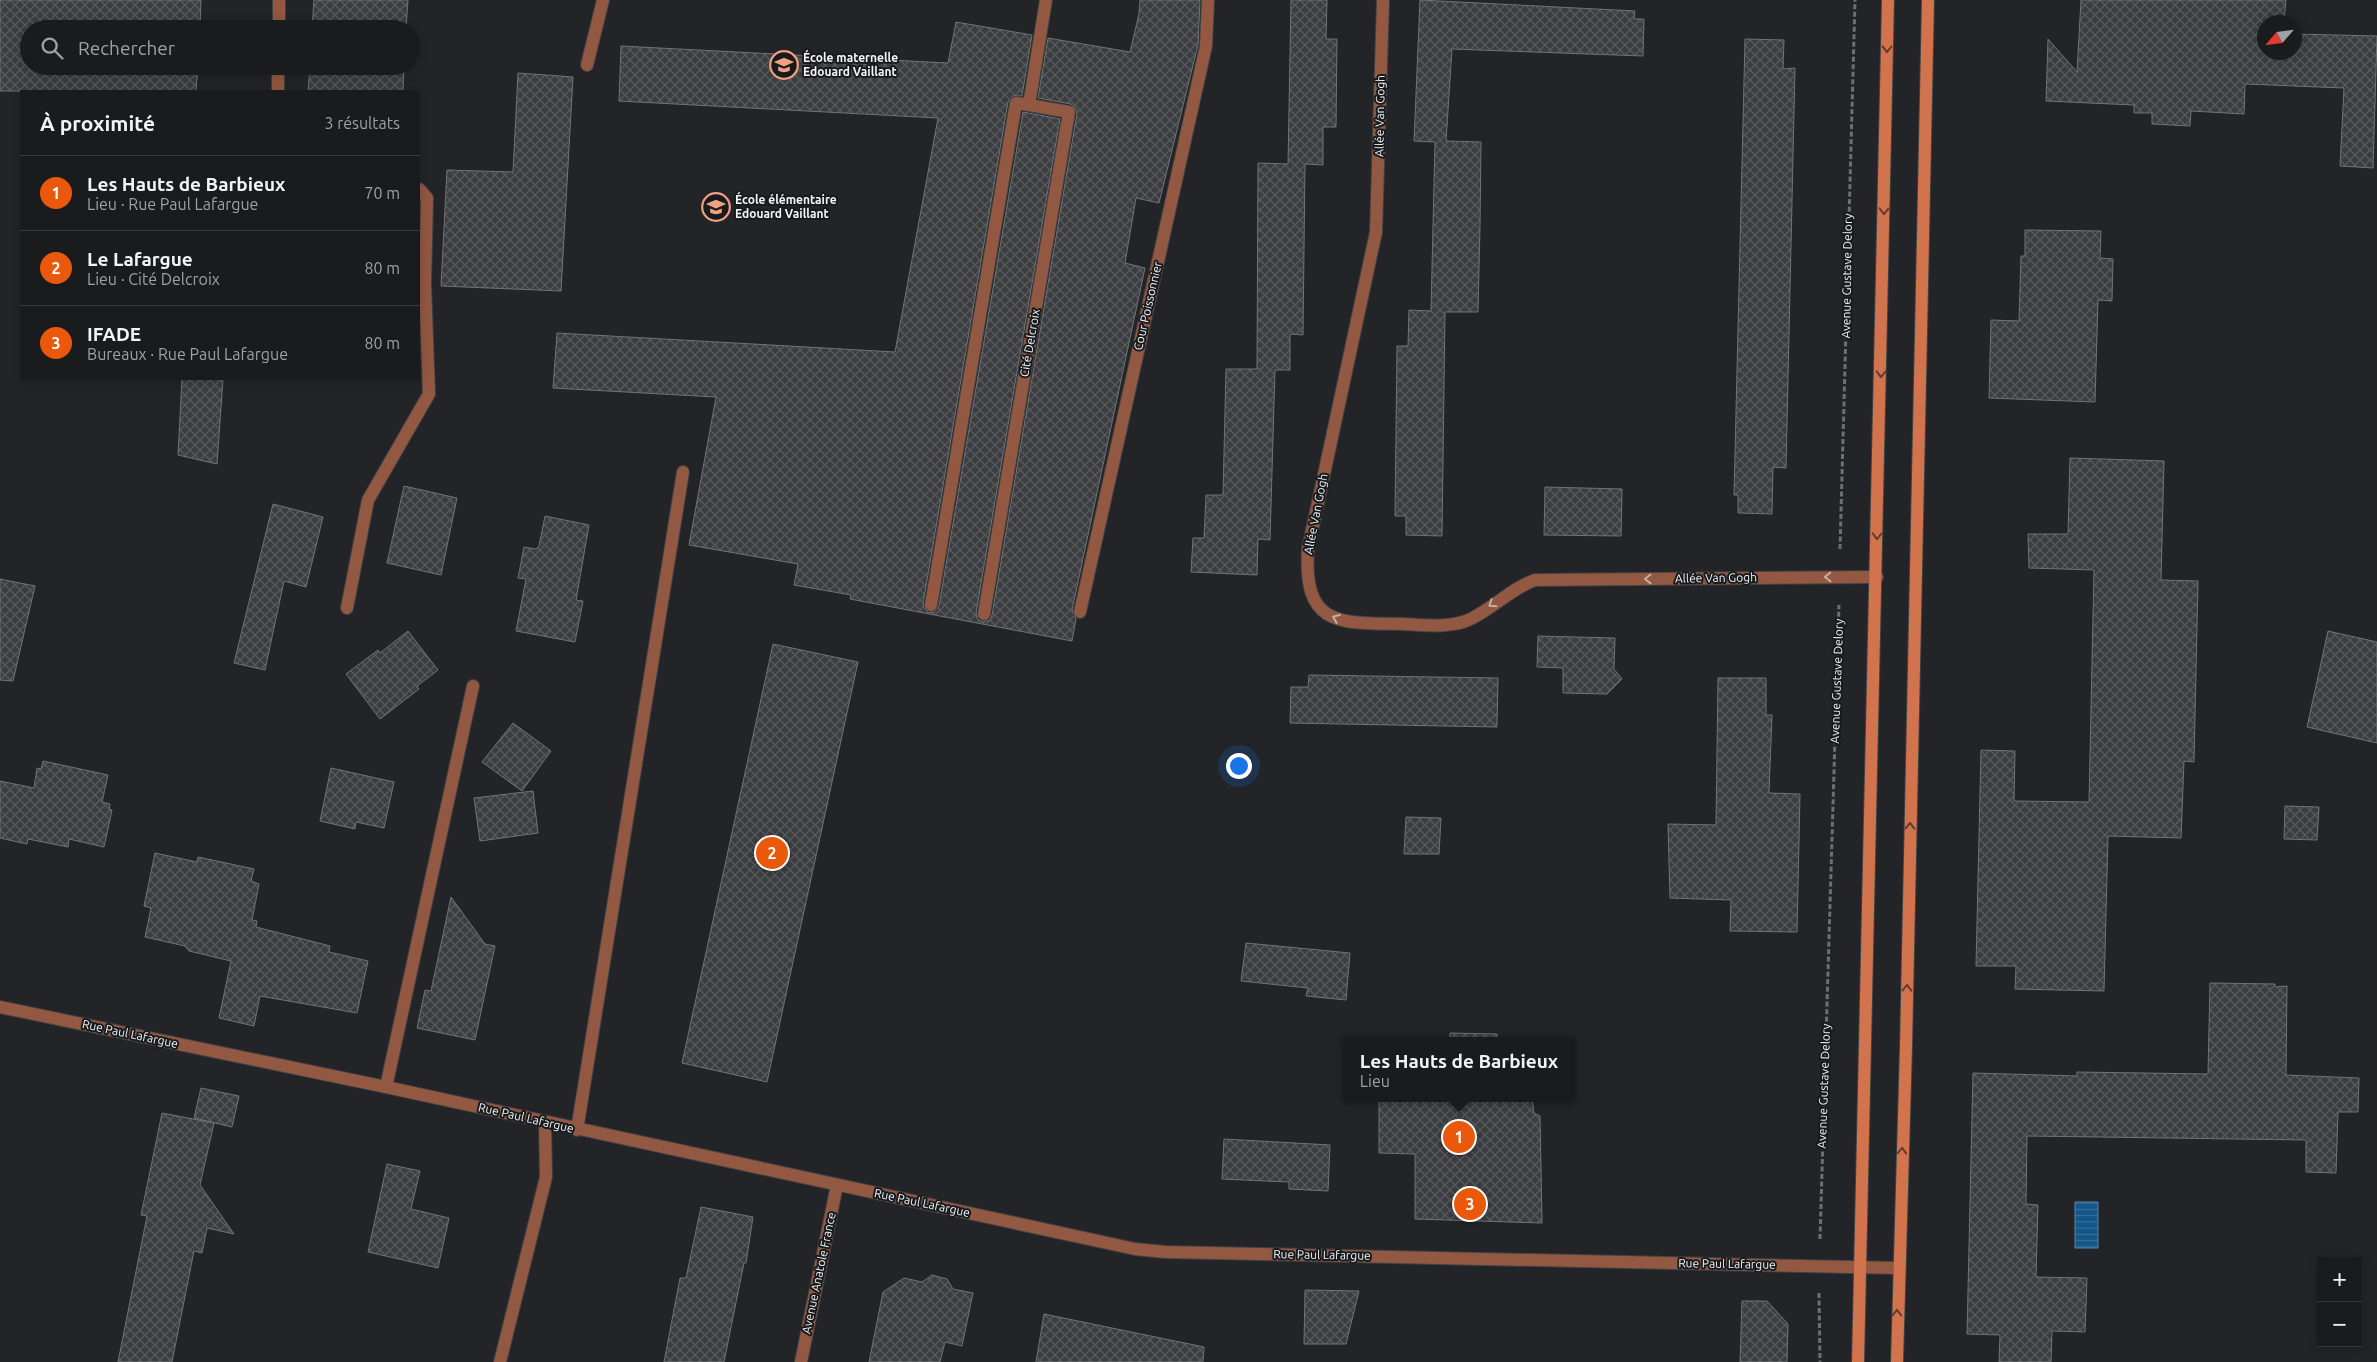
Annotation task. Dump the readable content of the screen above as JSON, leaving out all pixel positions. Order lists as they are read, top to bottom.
{
  "streets": {
    "street": [
      "Allée Van Gogh",
      "Cour Poissonnier",
      "Cité Delcroix",
      "Rue Paul Lafargue",
      "Avenue Anatole France"
    ],
    "path": ["Avenue Gustave Delory"]
  },
  "crossings": [
    ["Allée Van Gogh", "Avenue Gustave Delory"],
    ["Avenue Gustave Delory", "Rue Paul Lafargue"],
    ["Rue Paul Lafargue", "Avenue Anatole France"]
  ],
  "places": {
    "school or university": ["École maternelle Edouard Vaillant", "École élémentaire Edouard Vaillant"]
  },
  "north": "bottom left",
  "page": {
    "search": "Rechercher",
    "heading": ["À proximité", "3 résultats"],
    "list": [
      {
        "mark": "1",
        "name": "Les Hauts de Barbieux",
        "note": "Lieu · Rue Paul Lafargue",
        "value": "70 m"
      },
      {
        "mark": "2",
        "name": "Le Lafargue",
        "note": "Lieu · Cité Delcroix",
        "value": "80 m"
      },
      {
        "mark": "3",
        "name": "IFADE",
        "note": "Bureaux · Rue Paul Lafargue",
        "value": "80 m"
      }
    ],
    "pins": ["2", "1", "3"],
    "popup": ["Les Hauts de Barbieux", "Lieu"],
    "map_buttons": ["+", "−"]
  }
}
